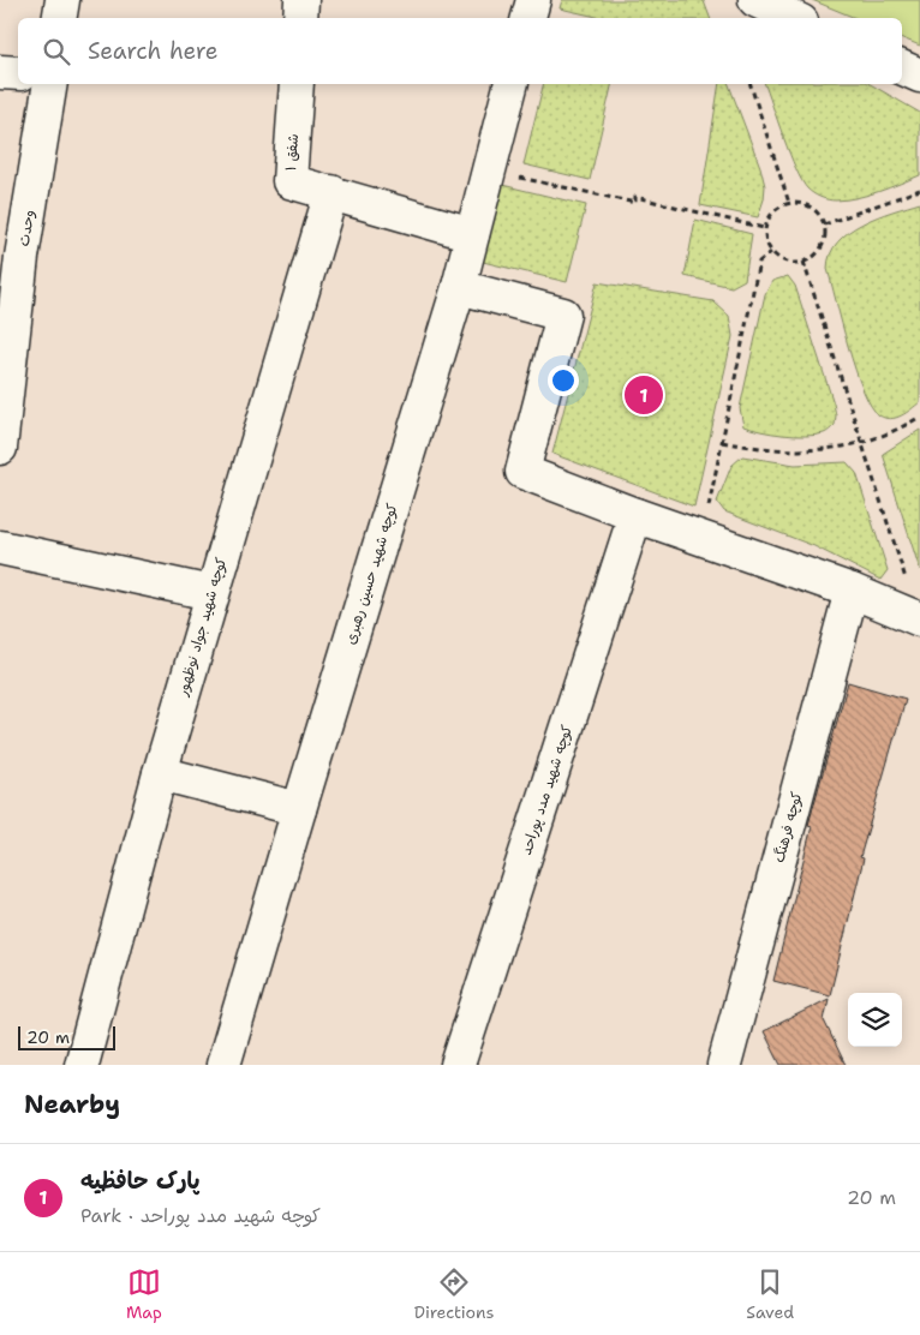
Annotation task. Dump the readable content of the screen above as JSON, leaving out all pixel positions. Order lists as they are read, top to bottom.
{
  "streets": {
    "street": [
      "شفق ۱",
      "وحدت",
      "کوچه شهید حسین رهبری",
      "کوچه شهید جواد نوظهور",
      "کوچه شهید مدد پوراحد",
      "کوچه فرهنگ"
    ]
  },
  "crossings": [
    ["شفق ۱", "کوچه شهید جواد نوظهور"]
  ],
  "scale_bar": "20 m",
  "page": {
    "search": "Search here",
    "pins": "1",
    "scale": "20 m",
    "heading": "Nearby",
    "list": [
      {
        "mark": "1",
        "name": "پارک حافظیه",
        "note": "Park · کوچه شهید مدد پوراحد",
        "value": "20 m"
      }
    ],
    "nav": ["Map", "Directions", "Saved"]
  }
}
